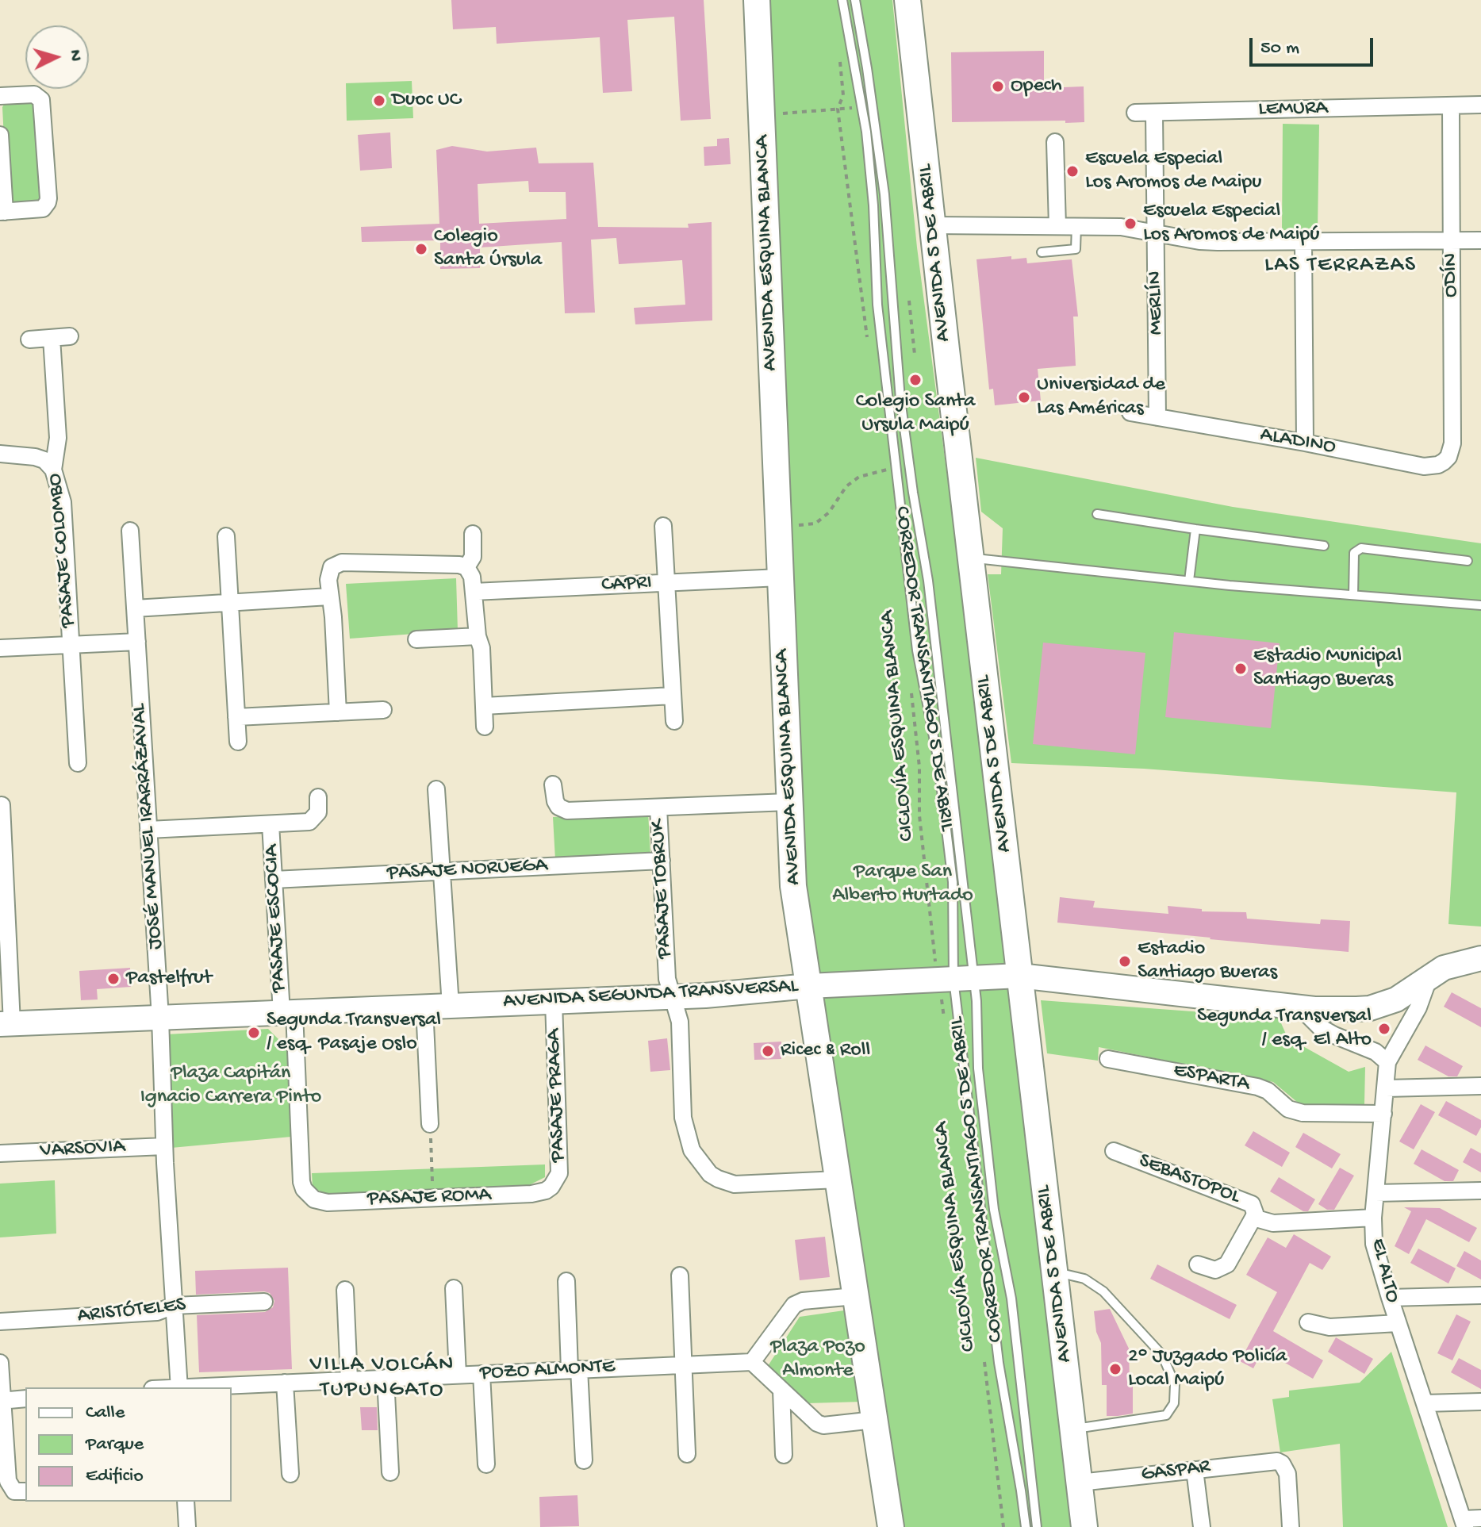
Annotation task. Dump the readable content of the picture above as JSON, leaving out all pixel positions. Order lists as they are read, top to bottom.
{
  "streets": {
    "main road": ["AVENIDA ESQUINA BLANCA", "AVENIDA 5 DE ABRIL", "AVENIDA SEGUNDA TRANSVERSAL"],
    "street": [
      "LEMURA",
      "ODÍN",
      "MERLÍN",
      "ALADINO",
      "PASAJE COLOMBO",
      "CAPRI",
      "JOSÉ MANUEL IRARRÁZAVAL",
      "PASAJE NORUEGA",
      "PASAJE TOBRUK",
      "PASAJE ESCOCIA",
      "ESPARTA",
      "PASAJE PRAGA",
      "VARSOVIA",
      "SEBASTOPOL",
      "PASAJE ROMA",
      "EL ALTO",
      "ARISTÓTELES",
      "POZO ALMONTE",
      "GASPAR"
    ],
    "lane": ["CORREDOR TRANSANTIAGO 5 DE ABRIL"],
    "path": ["CICLOVÍA ESQUINA BLANCA"]
  },
  "crossings": [
    ["LEMURA", "ODÍN"],
    ["LEMURA", "MERLÍN"],
    ["AVENIDA ESQUINA BLANCA", "CAPRI"],
    ["AVENIDA ESQUINA BLANCA", "PASAJE TOBRUK"],
    ["AVENIDA ESQUINA BLANCA", "AVENIDA SEGUNDA TRANSVERSAL"],
    ["AVENIDA 5 DE ABRIL", "AVENIDA SEGUNDA TRANSVERSAL"],
    ["AVENIDA 5 DE ABRIL", "GASPAR"],
    ["ODÍN", "ALADINO"],
    ["MERLÍN", "ALADINO"],
    ["CORREDOR TRANSANTIAGO 5 DE ABRIL", "CICLOVÍA ESQUINA BLANCA"],
    ["CORREDOR TRANSANTIAGO 5 DE ABRIL", "AVENIDA SEGUNDA TRANSVERSAL"],
    ["CICLOVÍA ESQUINA BLANCA", "AVENIDA SEGUNDA TRANSVERSAL"],
    ["JOSÉ MANUEL IRARRÁZAVAL", "PASAJE ESCOCIA"],
    ["JOSÉ MANUEL IRARRÁZAVAL", "AVENIDA SEGUNDA TRANSVERSAL"],
    ["JOSÉ MANUEL IRARRÁZAVAL", "VARSOVIA"],
    ["JOSÉ MANUEL IRARRÁZAVAL", "ARISTÓTELES"],
    ["PASAJE NORUEGA", "PASAJE TOBRUK"],
    ["PASAJE NORUEGA", "PASAJE ESCOCIA"],
    ["PASAJE TOBRUK", "AVENIDA SEGUNDA TRANSVERSAL"],
    ["PASAJE ESCOCIA", "AVENIDA SEGUNDA TRANSVERSAL"],
    ["PASAJE ESCOCIA", "PASAJE ROMA"],
    ["AVENIDA SEGUNDA TRANSVERSAL", "PASAJE PRAGA"],
    ["AVENIDA SEGUNDA TRANSVERSAL", "EL ALTO"],
    ["ESPARTA", "EL ALTO"],
    ["PASAJE PRAGA", "PASAJE ROMA"],
    ["SEBASTOPOL", "EL ALTO"]
  ],
  "districts": ["LAS TERRAZAS", "VILLA VOLCÁN TUPUNGATO"],
  "parks": ["Parque San Alberto Hurtado", "Plaza Capitán Ignacio Carrera Pinto", "Plaza Pozo Almonte"],
  "places": [
    "Opech",
    "Duoc UC",
    "Escuela Especial Los Aromos de Maipu",
    "Escuela Especial Los Aromos de Maipú",
    "Colegio Santa Úrsula",
    "Colegio Santa Ursula Maipú",
    "Universidad de Las Américas",
    "Estadio Municipal Santiago Bueras",
    "Estadio Santiago Bueras",
    "Pastelfrut",
    "Segunda Transversal / esq. El Alto",
    "Segunda Transversal / esq. Pasaje Oslo",
    "Ricec & Roll",
    "2° Juzgado Policía Local Maipú"
  ],
  "legend": ["Calle", "Parque", "Edificio"],
  "scale_bar": "50 m",
  "north": "right"
}
